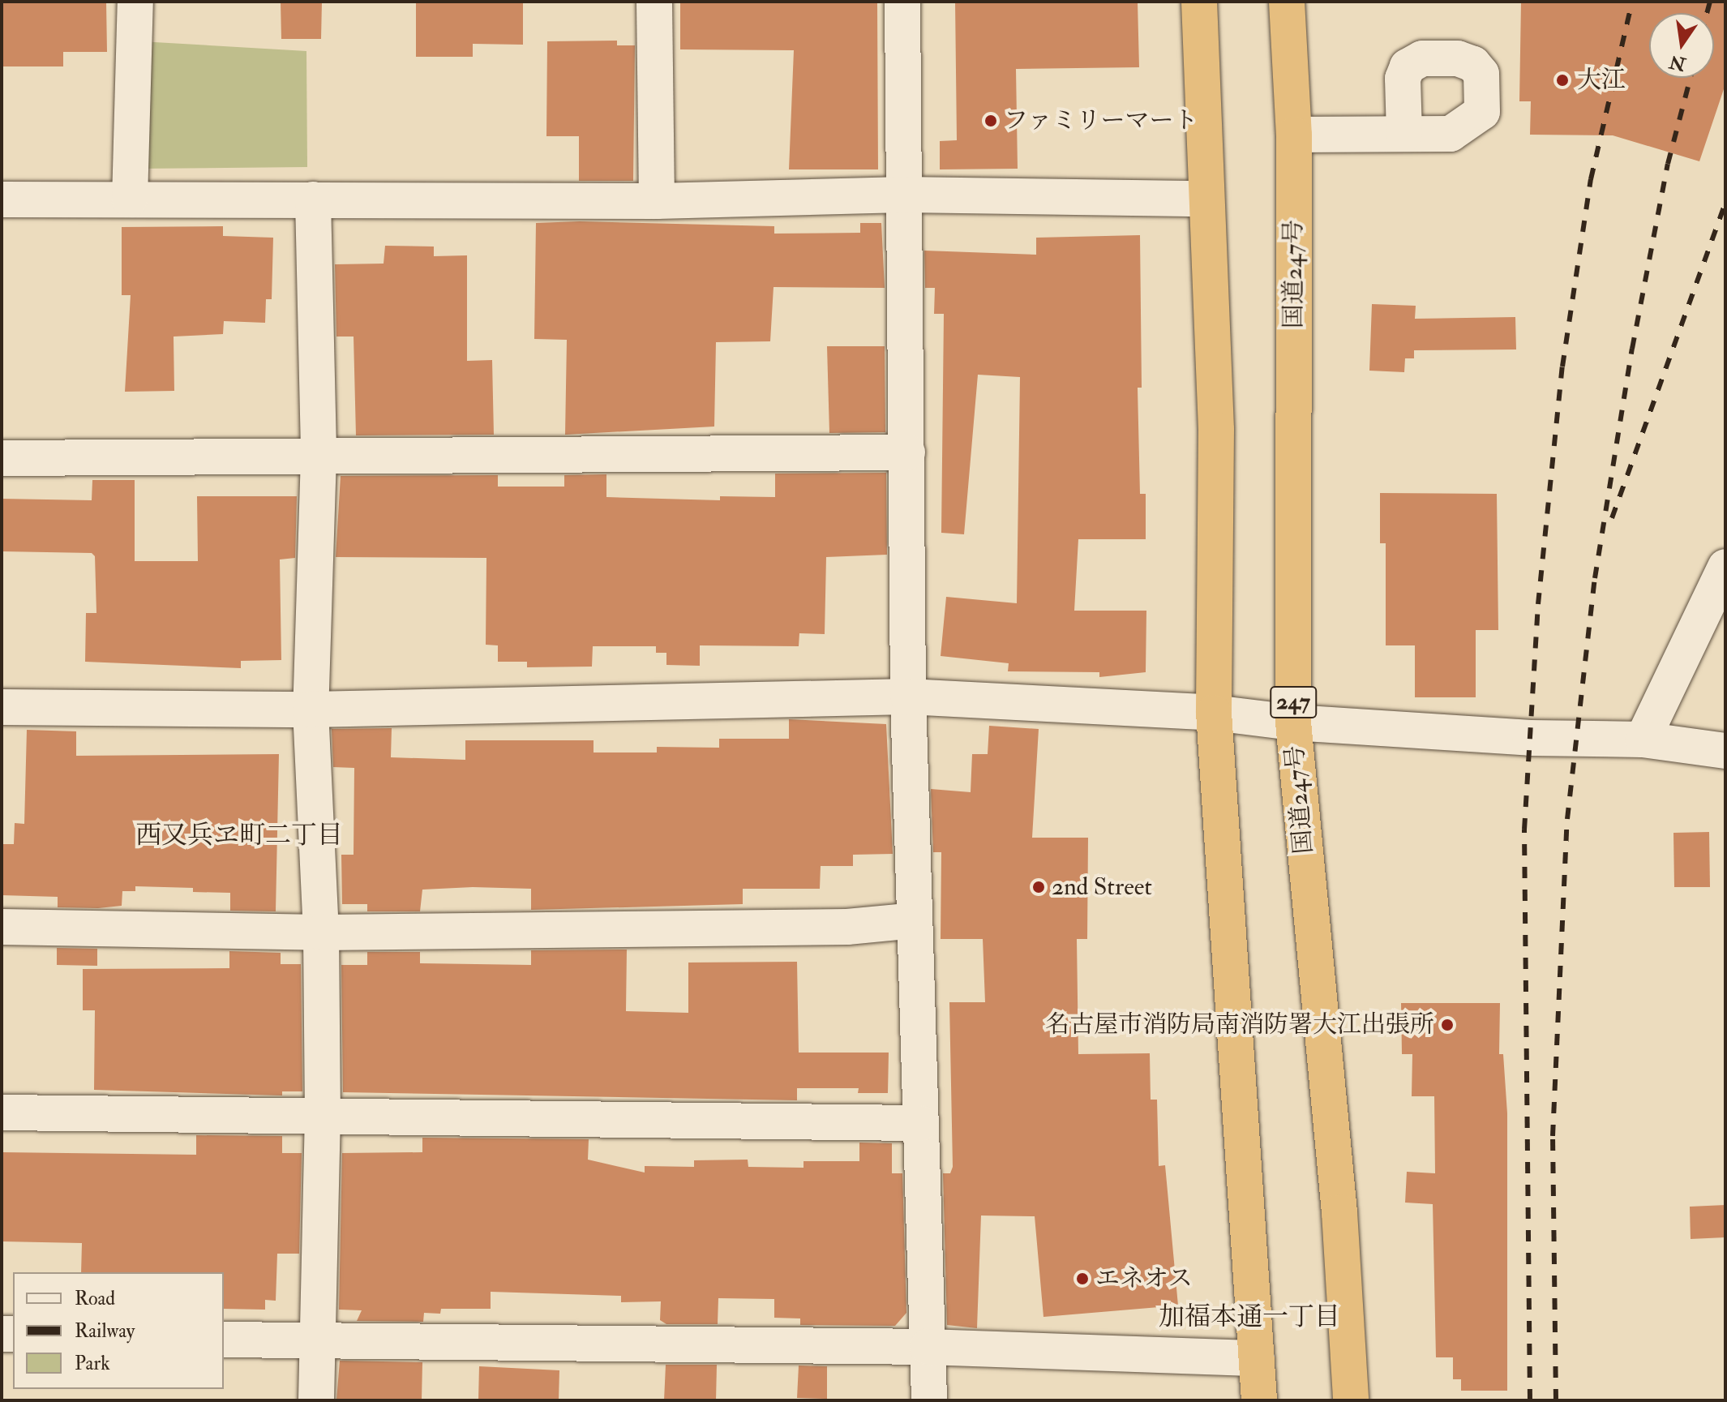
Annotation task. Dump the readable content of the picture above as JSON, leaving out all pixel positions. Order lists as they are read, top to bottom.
{
  "streets": {
    "highway": ["国道247号", "247"]
  },
  "districts": ["西又兵ヱ町二丁目", "加福本通一丁目"],
  "places": [
    "大江",
    "ファミリーマート",
    "2nd Street",
    "名古屋市消防局南消防署大江出張所",
    "エネオス"
  ],
  "legend": ["Road", "Railway", "Park"],
  "north": "bottom"
}
